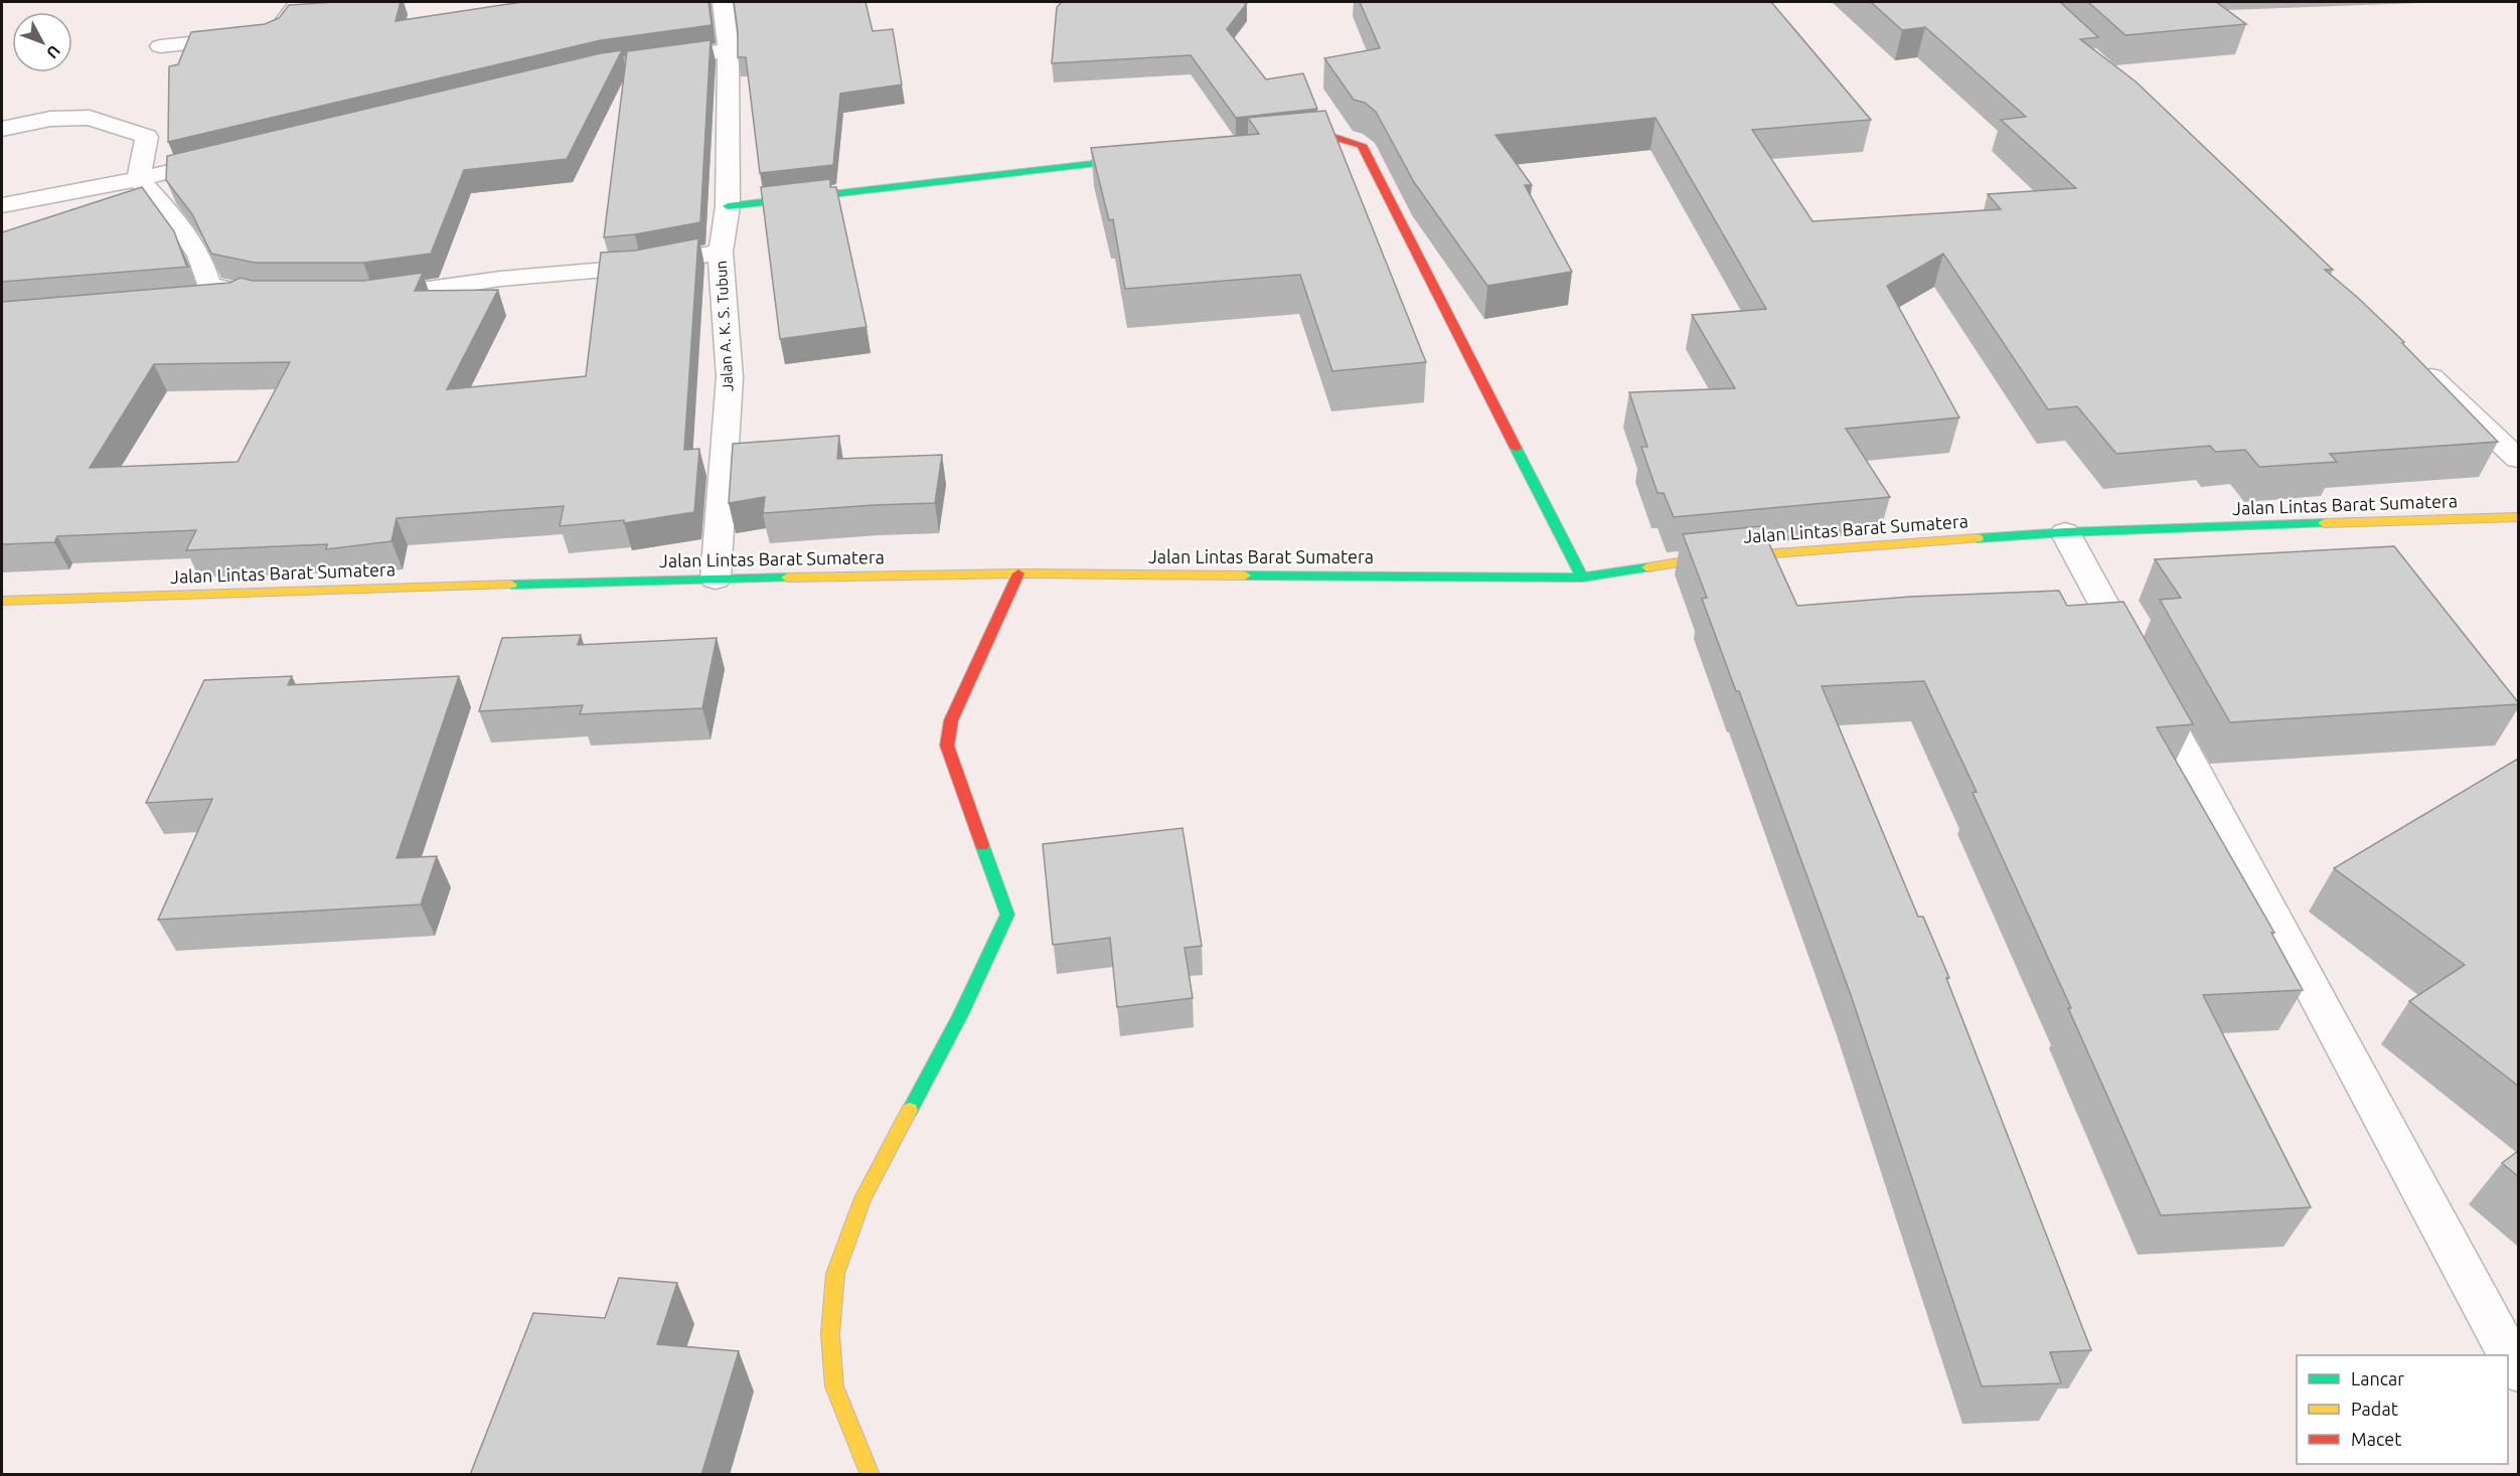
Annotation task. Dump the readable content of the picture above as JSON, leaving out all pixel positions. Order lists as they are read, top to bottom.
{
  "streets": {
    "main road": ["Jalan Lintas Barat Sumatera"],
    "street": ["Jalan A. K. S. Tubun"]
  },
  "crossings": [
    ["Jalan A. K. S. Tubun", "Jalan Lintas Barat Sumatera"]
  ],
  "legend": ["Lancar", "Padat", "Macet"],
  "north": "bottom right"
}
